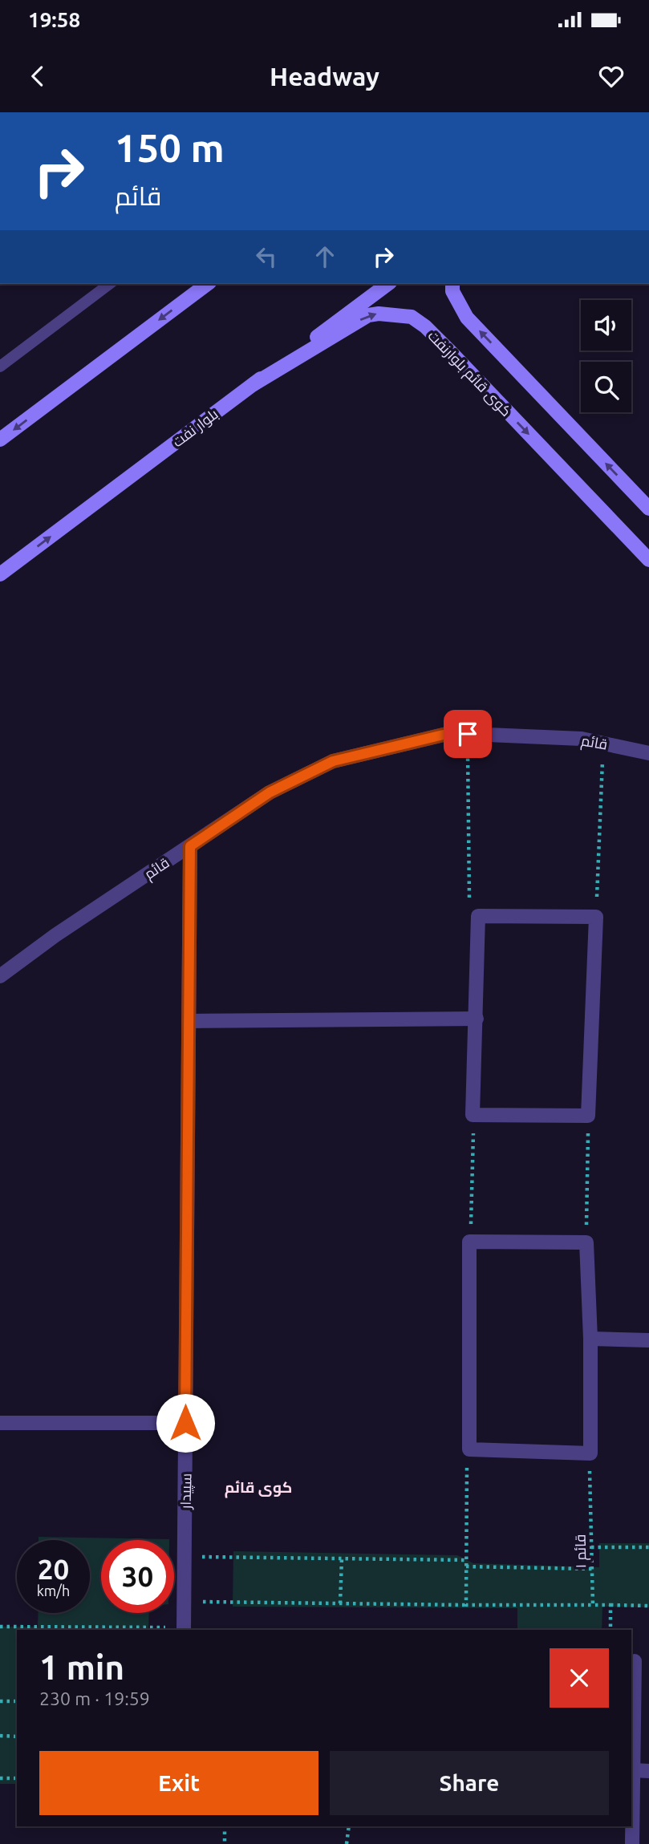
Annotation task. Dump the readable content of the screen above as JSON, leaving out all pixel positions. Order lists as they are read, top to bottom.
{
  "streets": {
    "street": [
      "کوی قائم بلوارنفت",
      "بلوار نفت",
      "قائم",
      "سپیدار"
    ],
    "path": ["قائم ۱"]
  },
  "crossings": [
    ["کوی قائم بلوارنفت", "بلوار نفت"],
    ["قائم", "سپیدار"]
  ],
  "one_way": ["کوی قائم بلوارنفت"],
  "districts": ["کوی قائم"],
  "page": {
    "status": "19:58",
    "header": "Headway",
    "turn": ["150 m", "قائم"],
    "speed": "20 km/h",
    "limit": "30",
    "heading": ["1 min", "230 m · 19:59"],
    "buttons": ["Exit", "Share"]
  }
}
